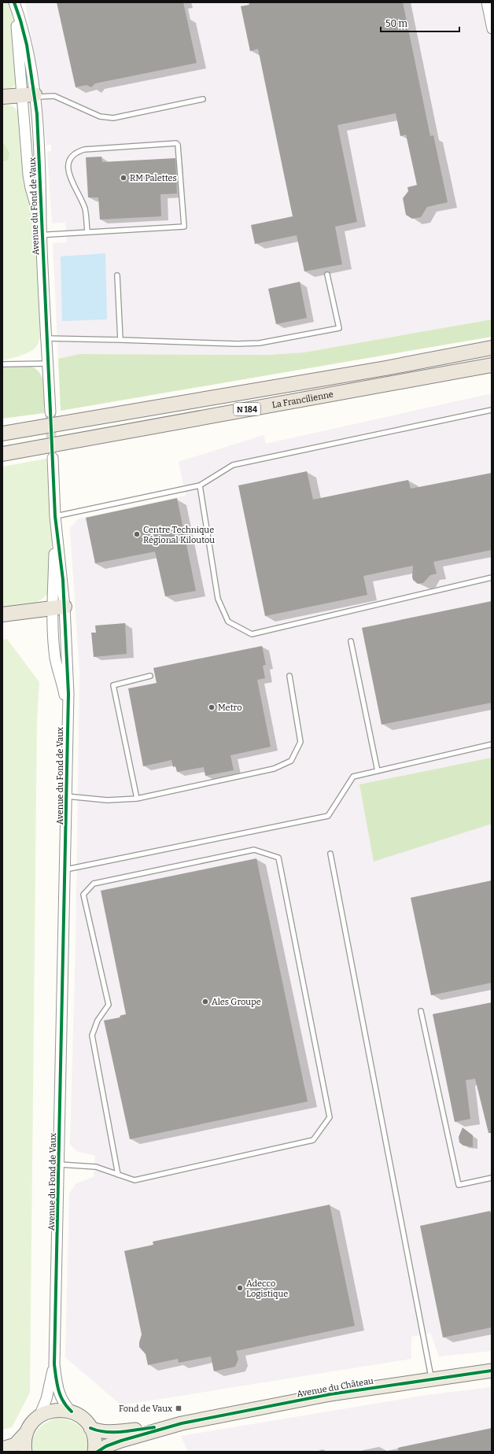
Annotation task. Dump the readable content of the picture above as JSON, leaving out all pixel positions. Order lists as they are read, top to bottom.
{
  "streets": {
    "highway": ["La Francilienne", "N 184"],
    "main road": ["Avenue du Château"],
    "street": ["Avenue du Fond de Vaux"]
  },
  "places": {
    "other": [
      "RM Palettes",
      "Centre Technique Régional Kiloutou",
      "Metro",
      "Ales Groupe",
      "Adecco Logistique"
    ],
    "transit": ["Fond de Vaux"]
  },
  "scale_bar": "50 m"
}
